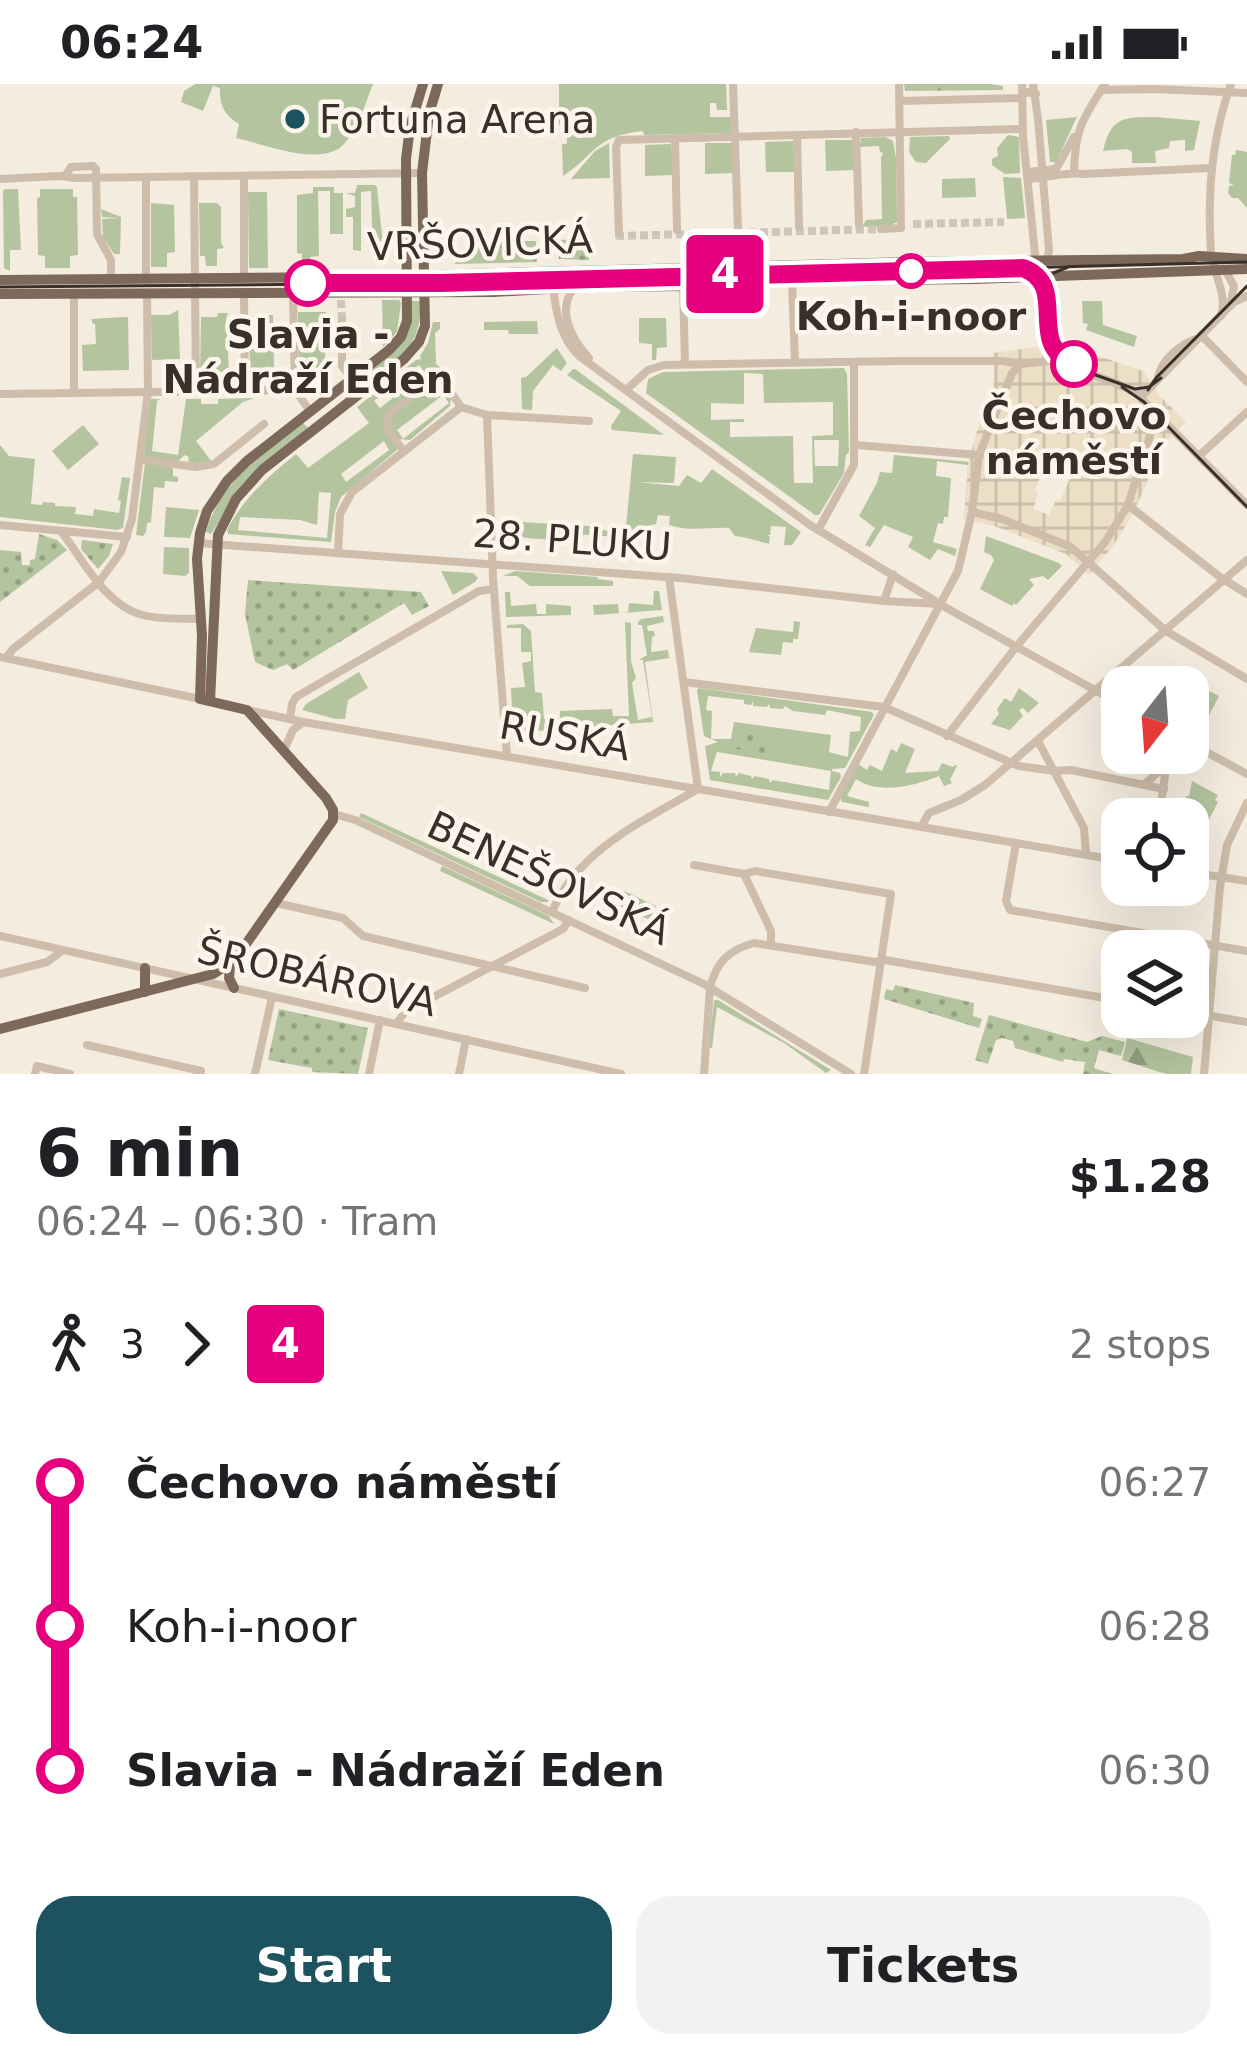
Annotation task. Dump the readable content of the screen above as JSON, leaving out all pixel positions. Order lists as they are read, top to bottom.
{
  "streets": {
    "main road": ["VRŠOVICKÁ", "RUSKÁ"],
    "street": ["28. PLUKU", "BENEŠOVSKÁ", "ŠROBÁROVA"]
  },
  "places": [
    "Fortuna Arena",
    "Koh-i-noor",
    "Slavia - Nádraží Eden",
    "Čechovo náměstí"
  ],
  "lines": ["tram line 4"],
  "north": "bottom",
  "page": {
    "status": "06:24",
    "on_map": "4",
    "heading": ["6 min", "06:24 – 06:30 · Tram", "$1.28"],
    "legs": ["3", "4", "2 stops"],
    "list": [
      {
        "name": "Čechovo náměstí",
        "value": "06:27"
      },
      {
        "name": "Koh-i-noor",
        "value": "06:28"
      },
      {
        "name": "Slavia - Nádraží Eden",
        "value": "06:30"
      }
    ],
    "buttons": ["Start", "Tickets"]
  }
}
